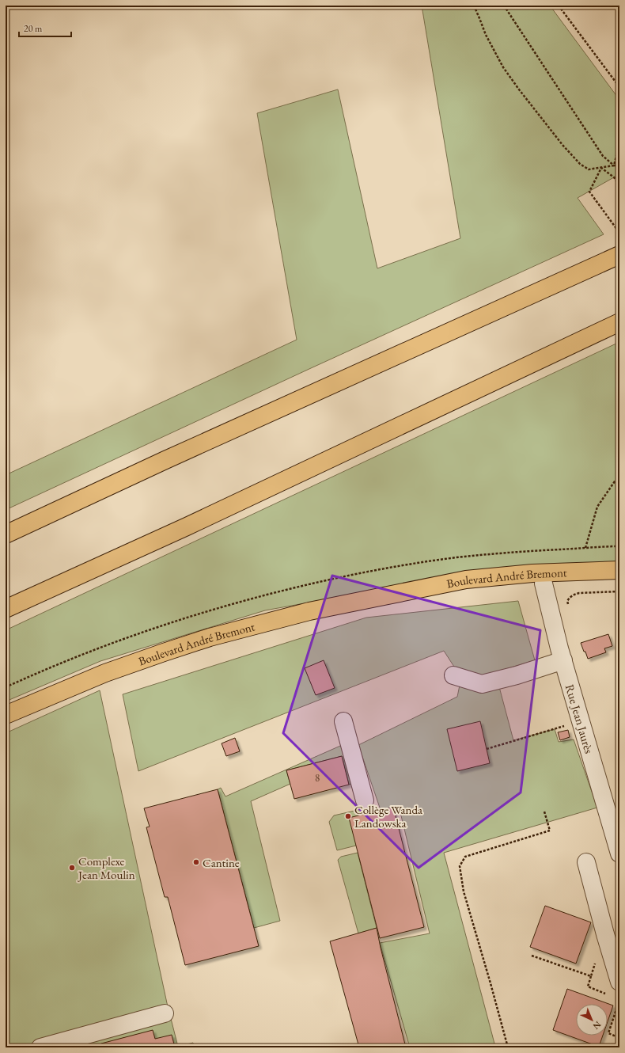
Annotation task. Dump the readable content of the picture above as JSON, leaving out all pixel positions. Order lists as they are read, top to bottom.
{
  "streets": {
    "main road": ["Boulevard André Bremont"],
    "street": ["Rue Jean Jaurès"]
  },
  "crossings": [
    ["Boulevard André Bremont", "Rue Jean Jaurès"]
  ],
  "places": ["Collège Wanda Landowska", "Cantine", "Complexe Jean Moulin"],
  "house_numbers": ["8"],
  "scale_bar": "20 m",
  "north": "bottom right"
}
